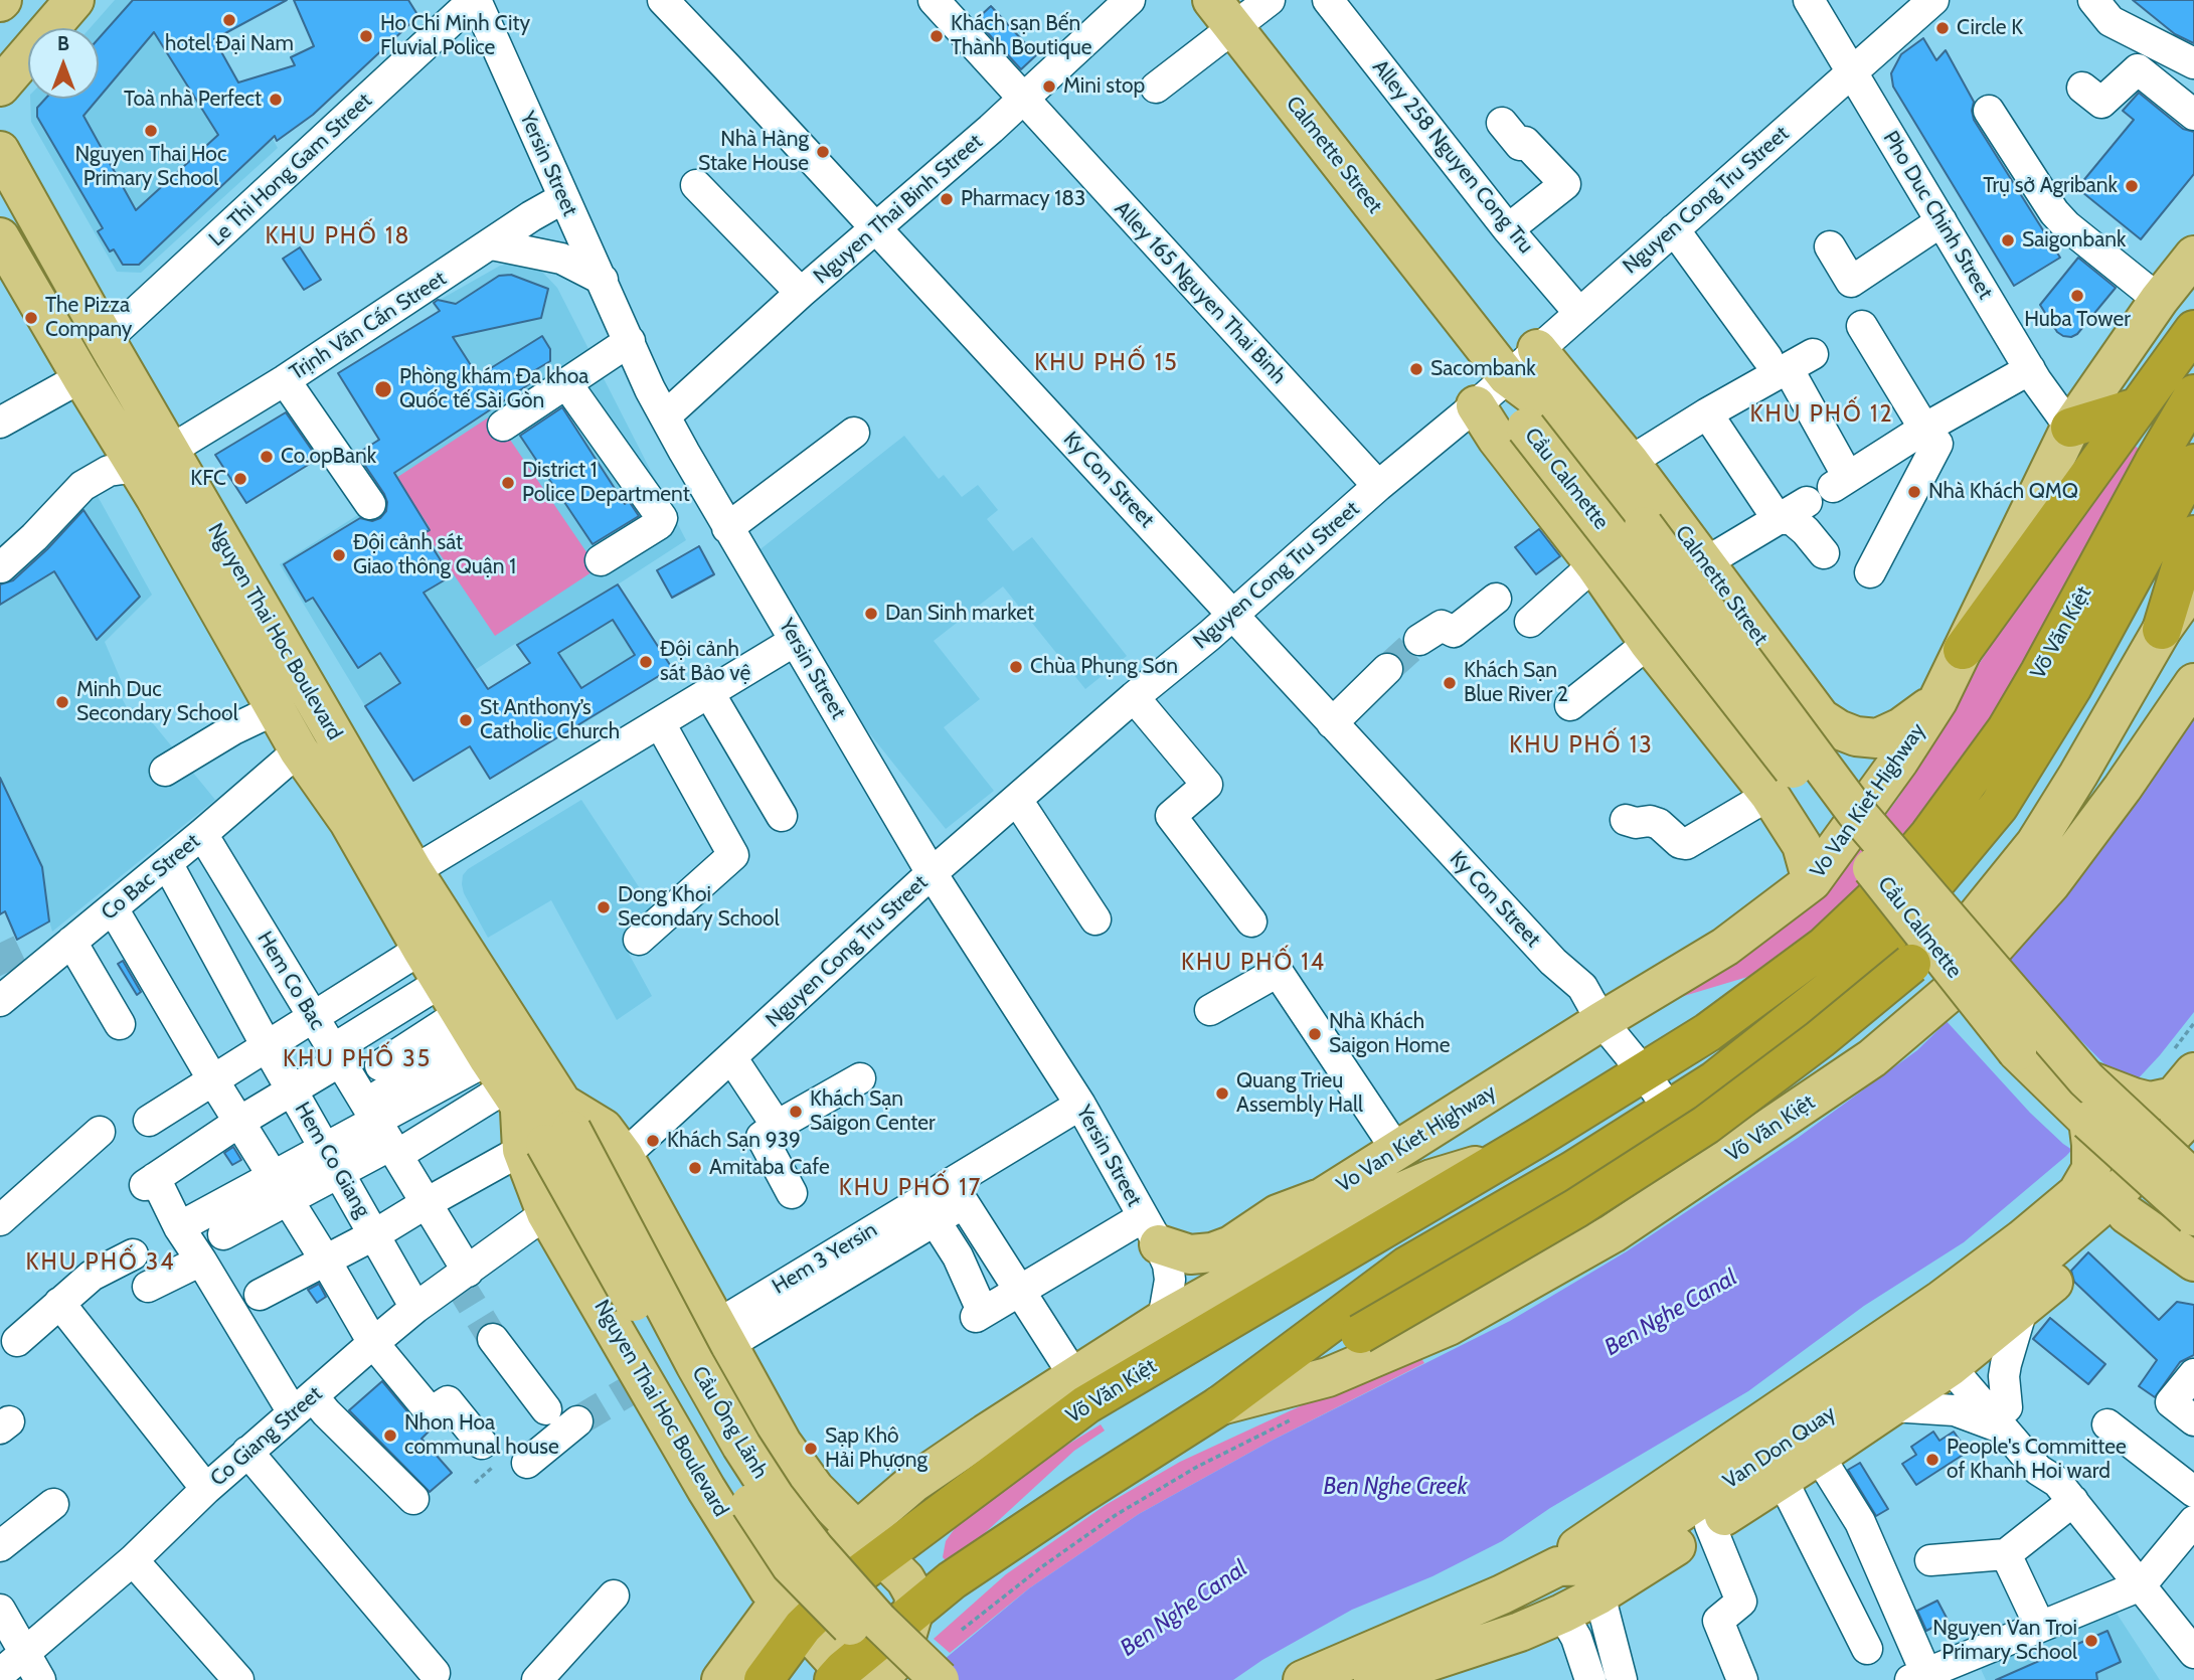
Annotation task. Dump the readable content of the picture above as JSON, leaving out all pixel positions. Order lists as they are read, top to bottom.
{
  "streets": {
    "highway": ["Võ Văn Kiệt"],
    "main road": [
      "Calmette Street",
      "Cầu Calmette",
      "Nguyen Thai Hoc Boulevard",
      "Vo Van Kiet Highway",
      "Cầu Ông Lãnh",
      "Van Don Quay"
    ],
    "street": [
      "Alley 258 Nguyen Cong Tru",
      "Yersin Street",
      "Le Thi Hong Gam Street",
      "Nguyen Cong Tru Street",
      "Nguyen Thai Binh Street",
      "Pho Duc Chinh Street",
      "Alley 165 Nguyen Thai Binh",
      "Trịnh Văn Cấn Street",
      "Ky Con Street",
      "Co Bac Street",
      "Hem Co Bac",
      "Hem Co Giang",
      "Hem 3 Yersin",
      "Co Giang Street"
    ]
  },
  "crossings": [
    ["Calmette Street", "Nguyen Cong Tru Street"],
    ["Calmette Street", "Cầu Calmette"],
    ["Calmette Street", "Vo Van Kiet Highway"],
    ["Alley 258 Nguyen Cong Tru", "Nguyen Cong Tru Street"],
    ["Yersin Street", "Le Thi Hong Gam Street"],
    ["Yersin Street", "Nguyen Cong Tru Street"],
    ["Yersin Street", "Nguyen Thai Binh Street"],
    ["Yersin Street", "Trịnh Văn Cấn Street"],
    ["Yersin Street", "Võ Văn Kiệt"],
    ["Yersin Street", "Hem 3 Yersin"],
    ["Le Thi Hong Gam Street", "Nguyen Thai Hoc Boulevard"],
    ["Nguyen Cong Tru Street", "Pho Duc Chinh Street"],
    ["Nguyen Cong Tru Street", "Alley 165 Nguyen Thai Binh"],
    ["Nguyen Cong Tru Street", "Cầu Calmette"],
    ["Nguyen Cong Tru Street", "Ky Con Street"],
    ["Nguyen Cong Tru Street", "Nguyen Thai Hoc Boulevard"],
    ["Nguyen Thai Binh Street", "Alley 165 Nguyen Thai Binh"],
    ["Nguyen Thai Binh Street", "Ky Con Street"],
    ["Pho Duc Chinh Street", "Vo Van Kiet Highway"],
    ["Trịnh Văn Cấn Street", "Nguyen Thai Hoc Boulevard"],
    ["Ky Con Street", "Võ Văn Kiệt"],
    ["Ky Con Street", "Vo Van Kiet Highway"],
    ["Nguyen Thai Hoc Boulevard", "Võ Văn Kiệt"],
    ["Nguyen Thai Hoc Boulevard", "Co Bac Street"],
    ["Nguyen Thai Hoc Boulevard", "Hem 3 Yersin"],
    ["Nguyen Thai Hoc Boulevard", "Cầu Ông Lãnh"],
    ["Nguyen Thai Hoc Boulevard", "Co Giang Street"],
    ["Võ Văn Kiệt", "Vo Van Kiet Highway"],
    ["Co Bac Street", "Hem Co Bac"],
    ["Co Bac Street", "Hem Co Giang"],
    ["Hem Co Bac", "Co Giang Street"],
    ["Hem Co Giang", "Co Giang Street"]
  ],
  "districts": [
    "KHU PHỐ 18",
    "KHU PHỐ 15",
    "KHU PHỐ 12",
    "KHU PHỐ 13",
    "KHU PHỐ 14",
    "KHU PHỐ 35",
    "KHU PHỐ 17",
    "KHU PHỐ 34"
  ],
  "water": ["Ben Nghe Canal", "Ben Nghe Creek"],
  "places": [
    "hotel Đại Nam",
    "Circle K",
    "Ho Chi Minh City Fluvial Police",
    "Khách sạn Bến Thành Boutique",
    "Mini stop",
    "Toà nhà Perfect",
    "Nguyen Thai Hoc Primary School",
    "Nhà Hàng Stake House",
    "Trụ sở Agribank",
    "Pharmacy 183",
    "Saigonbank",
    "Huba Tower",
    "The Pizza Company",
    "Sacombank",
    "Phòng khám Đa khoa Quốc tế Sài Gòn",
    "Co.opBank",
    "KFC",
    "District 1 Police Department",
    "Nhà Khách QMQ",
    "Đội cảnh sát Giao thông Quận 1",
    "Dan Sinh market",
    "Đội cảnh sát Bảo vệ",
    "Chùa Phụng Sơn",
    "Khách Sạn Blue River 2",
    "Minh Duc Secondary School",
    "St Anthony’s Catholic Church",
    "Dong Khoi Secondary School",
    "Nhà Khách Saigon Home",
    "Quang Trieu Assembly Hall",
    "Khách Sạn Saigon Center",
    "Khách Sạn 939",
    "Amitaba Cafe",
    "Nhon Hoa communal house",
    "Sạp Khô Hải Phựợng",
    "People's Committee of Khanh Hoi ward",
    "Nguyen Van Troi Primary School"
  ],
  "north": "top"
}
